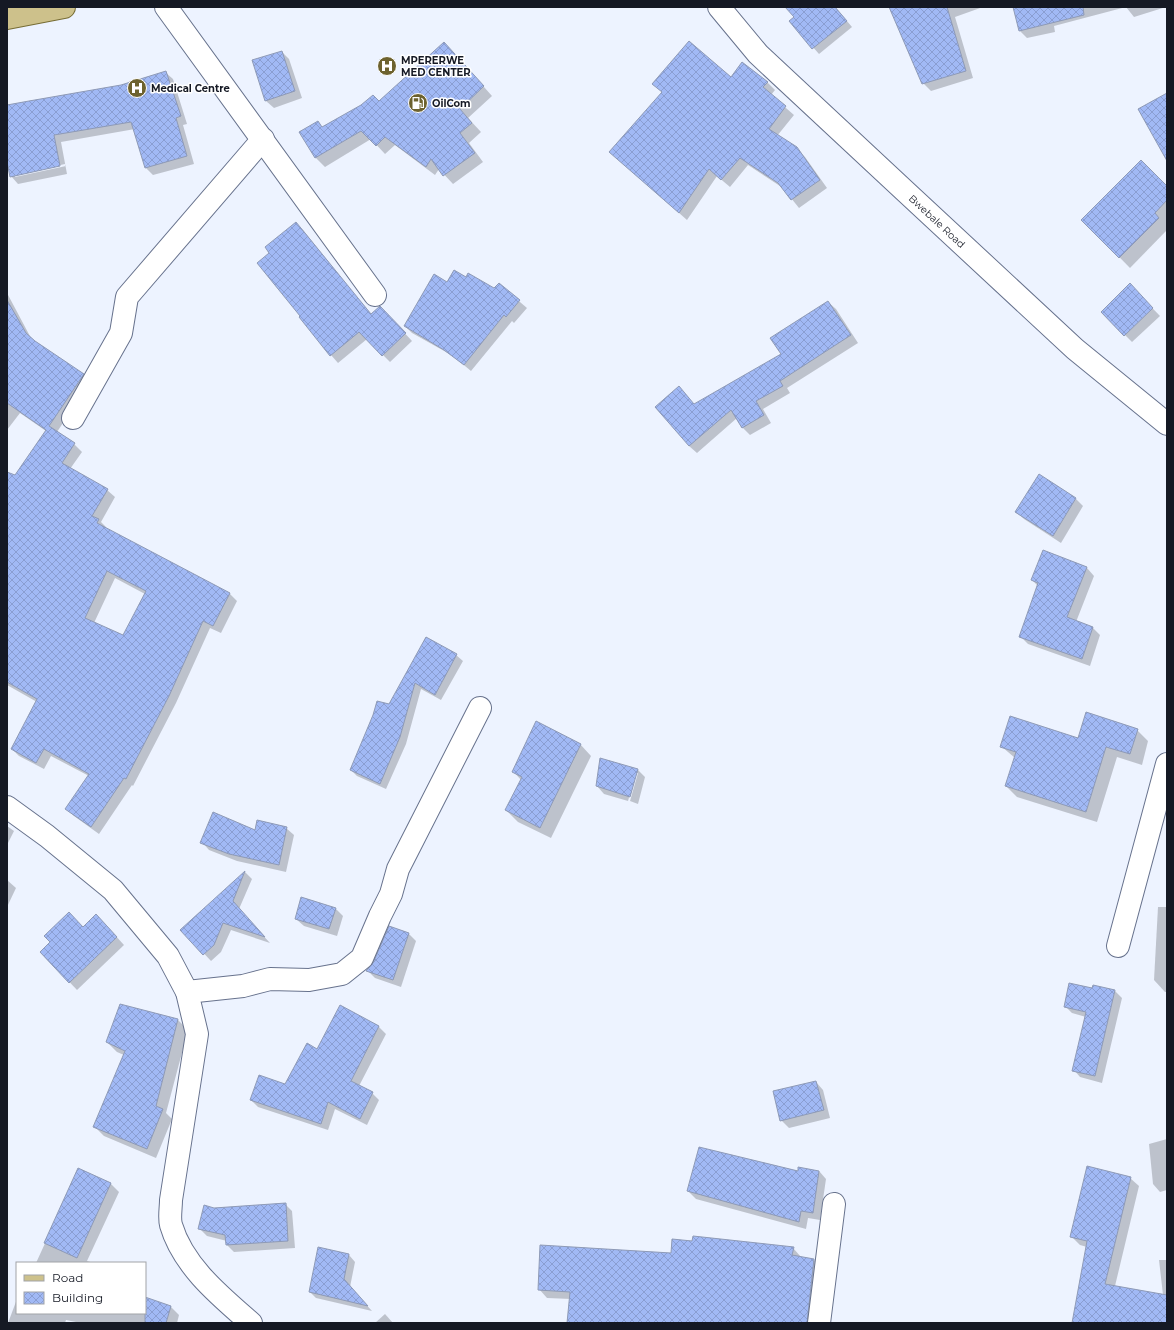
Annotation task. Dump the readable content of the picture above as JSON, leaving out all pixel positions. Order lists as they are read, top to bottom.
{
  "streets": {
    "street": ["Bwebale Road"]
  },
  "places": {
    "hospital": ["MPERERWE MED CENTER", "Medical Centre"],
    "fuel station": ["OilCom"]
  },
  "legend": ["Road", "Building"]
}
